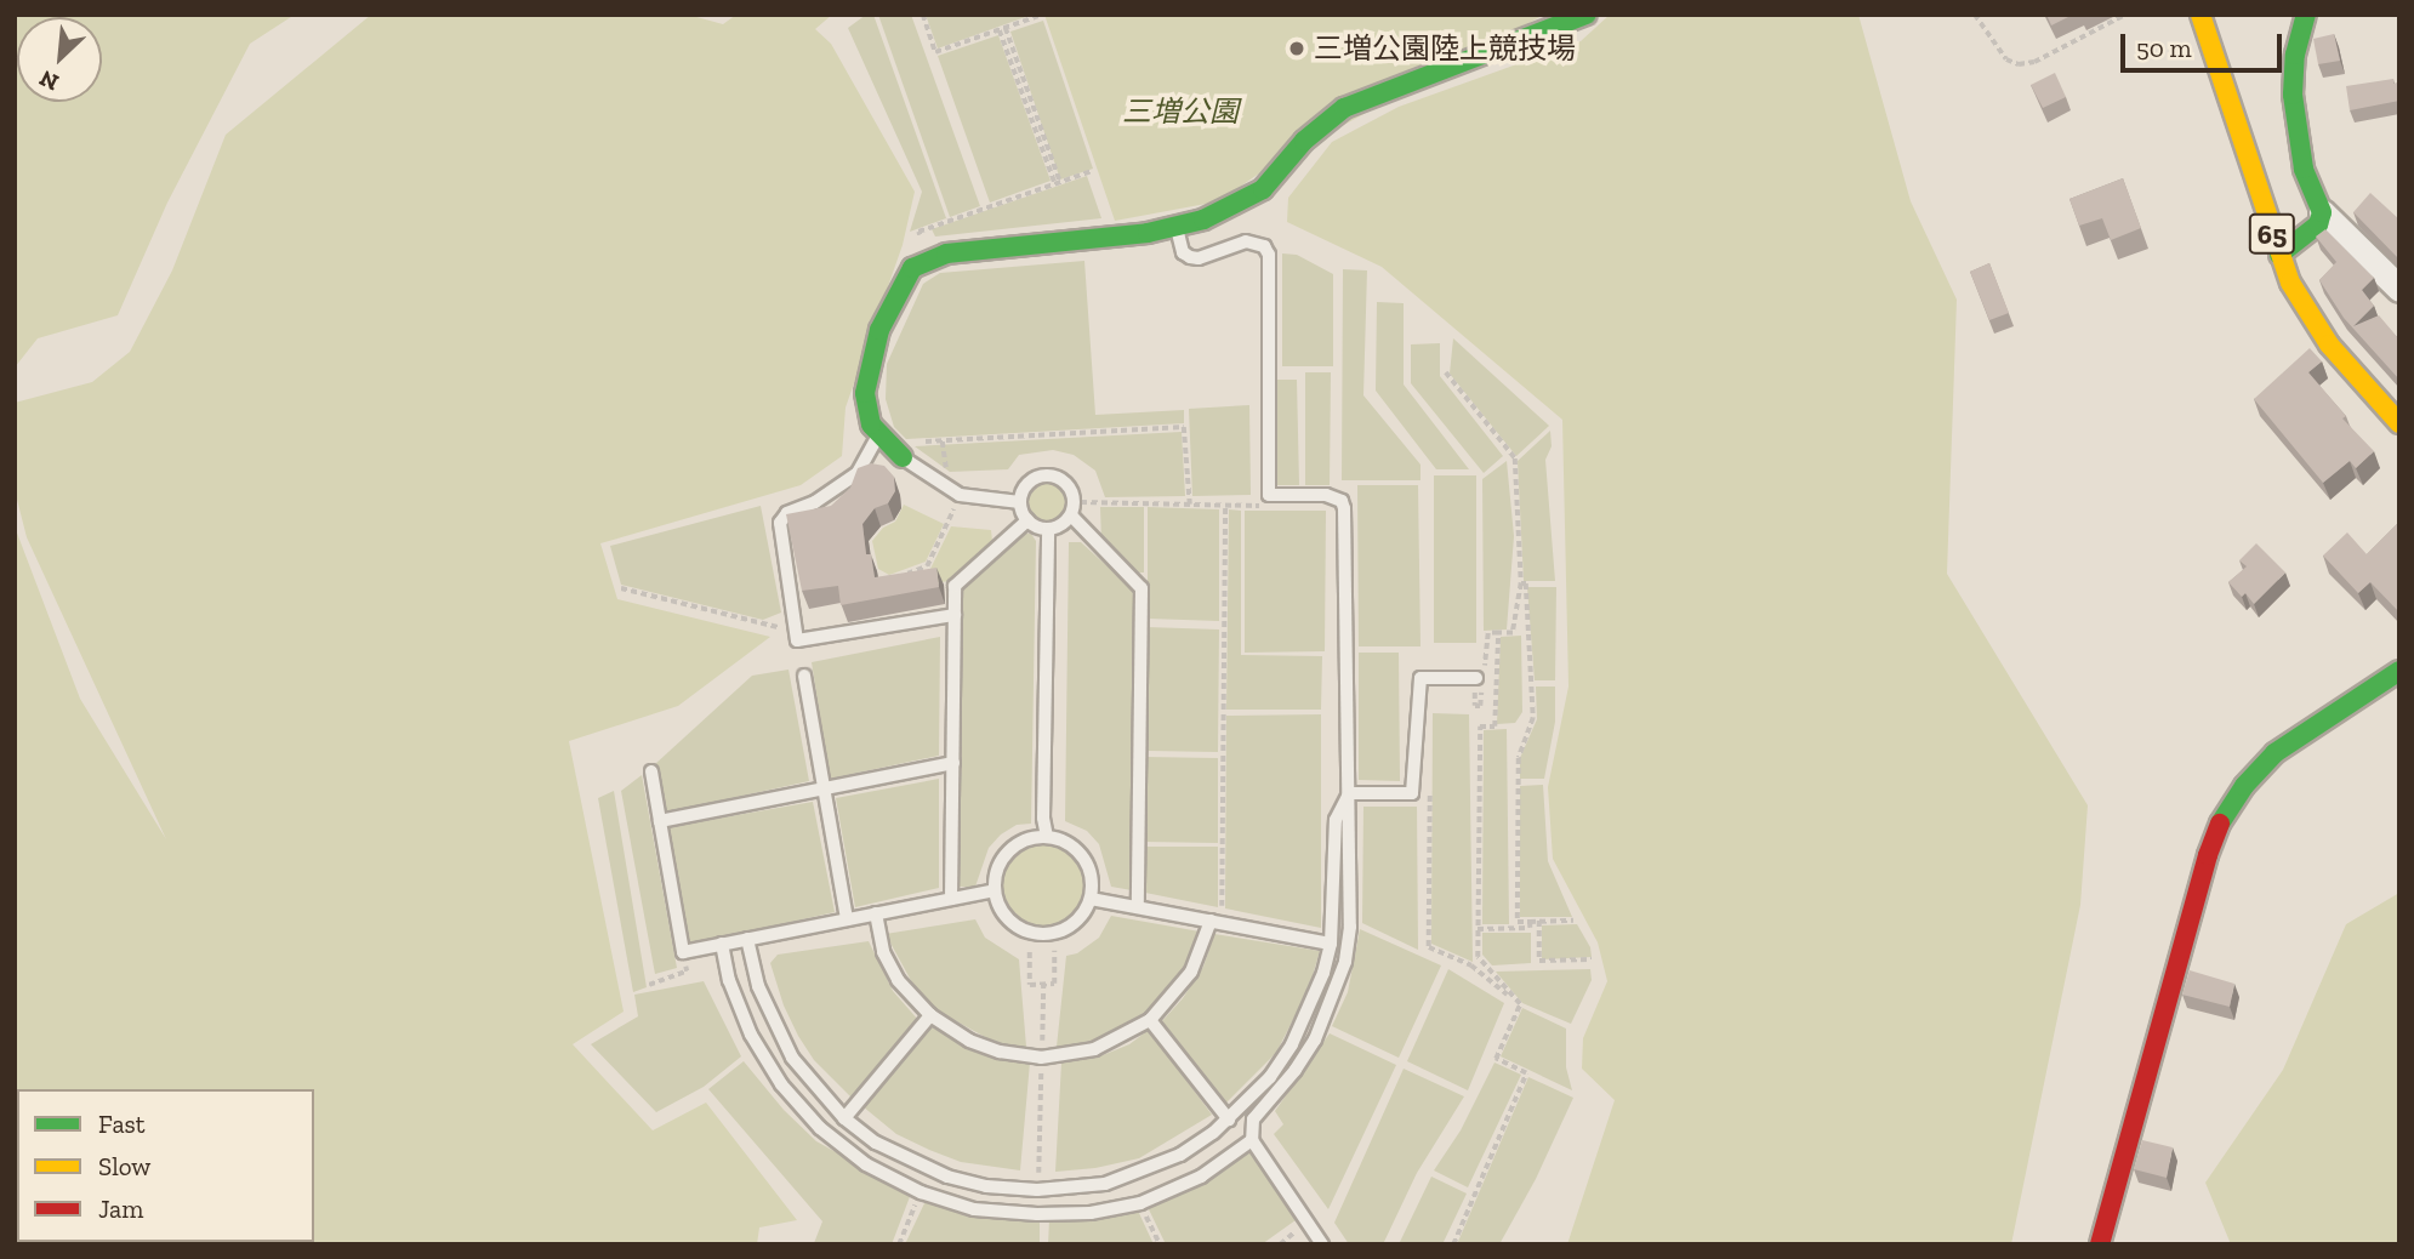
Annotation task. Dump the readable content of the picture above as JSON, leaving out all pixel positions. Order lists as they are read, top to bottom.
{
  "streets": {
    "street": ["65"]
  },
  "parks": ["三増公園"],
  "places": ["三増公園陸上競技場"],
  "legend": ["Fast", "Slow", "Jam"],
  "scale_bar": "50 m",
  "north": "bottom left"
}
